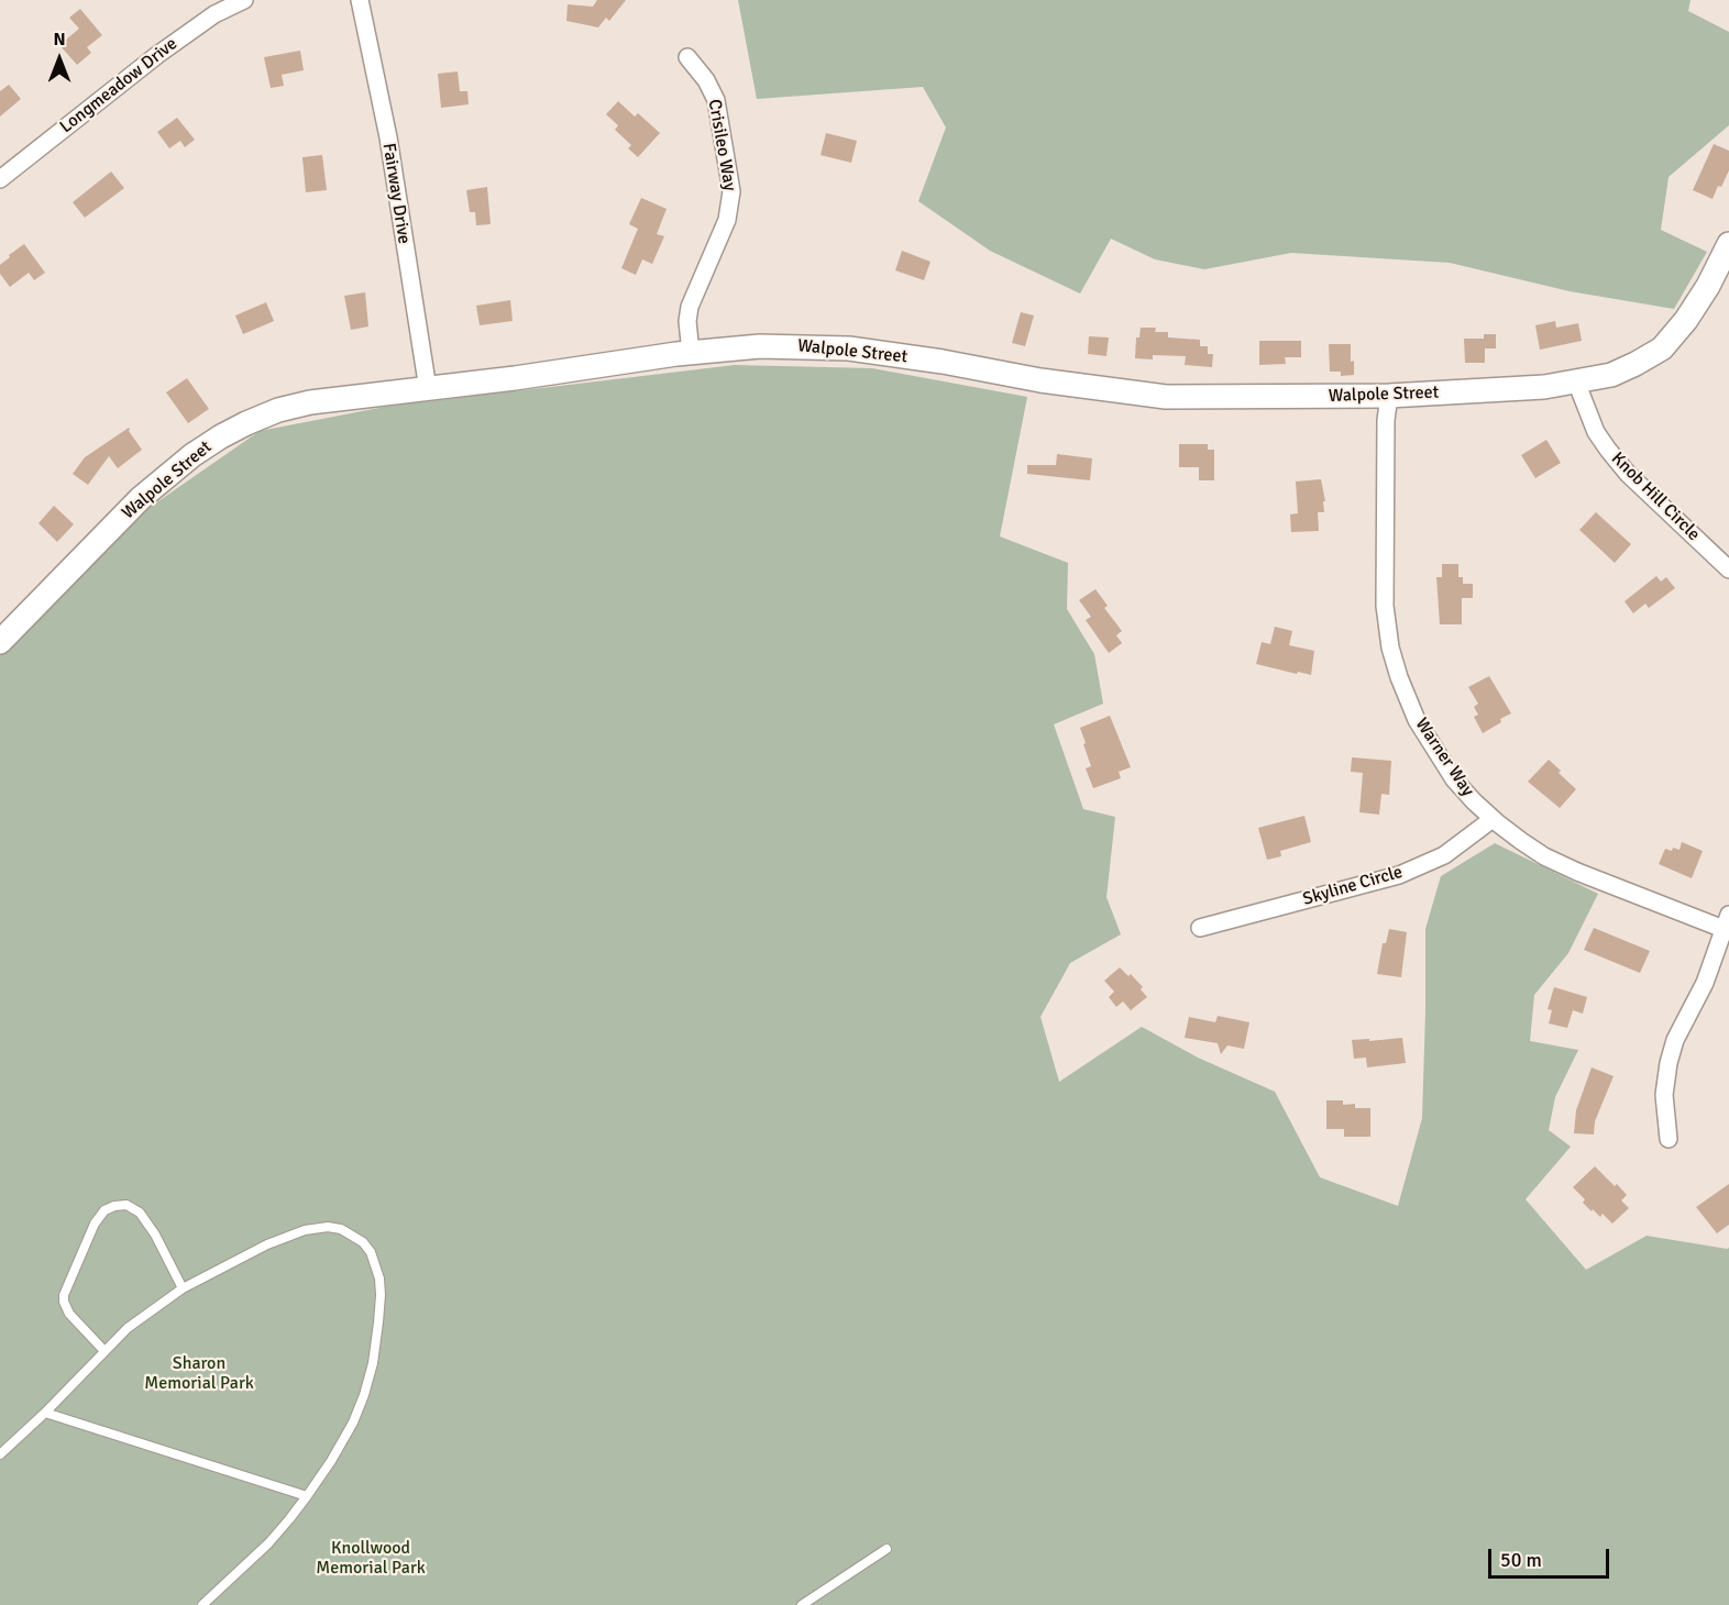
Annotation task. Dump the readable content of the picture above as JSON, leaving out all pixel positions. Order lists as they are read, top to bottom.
{
  "streets": {
    "main road": ["Walpole Street"],
    "street": [
      "Longmeadow Drive",
      "Crisileo Way",
      "Fairway Drive",
      "Knob Hill Circle",
      "Warner Way",
      "Skyline Circle"
    ]
  },
  "crossings": [
    ["Crisileo Way", "Walpole Street"],
    ["Fairway Drive", "Walpole Street"],
    ["Walpole Street", "Knob Hill Circle"],
    ["Walpole Street", "Warner Way"],
    ["Warner Way", "Skyline Circle"]
  ],
  "parks": ["Sharon Memorial Park", "Knollwood Memorial Park"],
  "scale_bar": "50 m",
  "north": "top"
}
